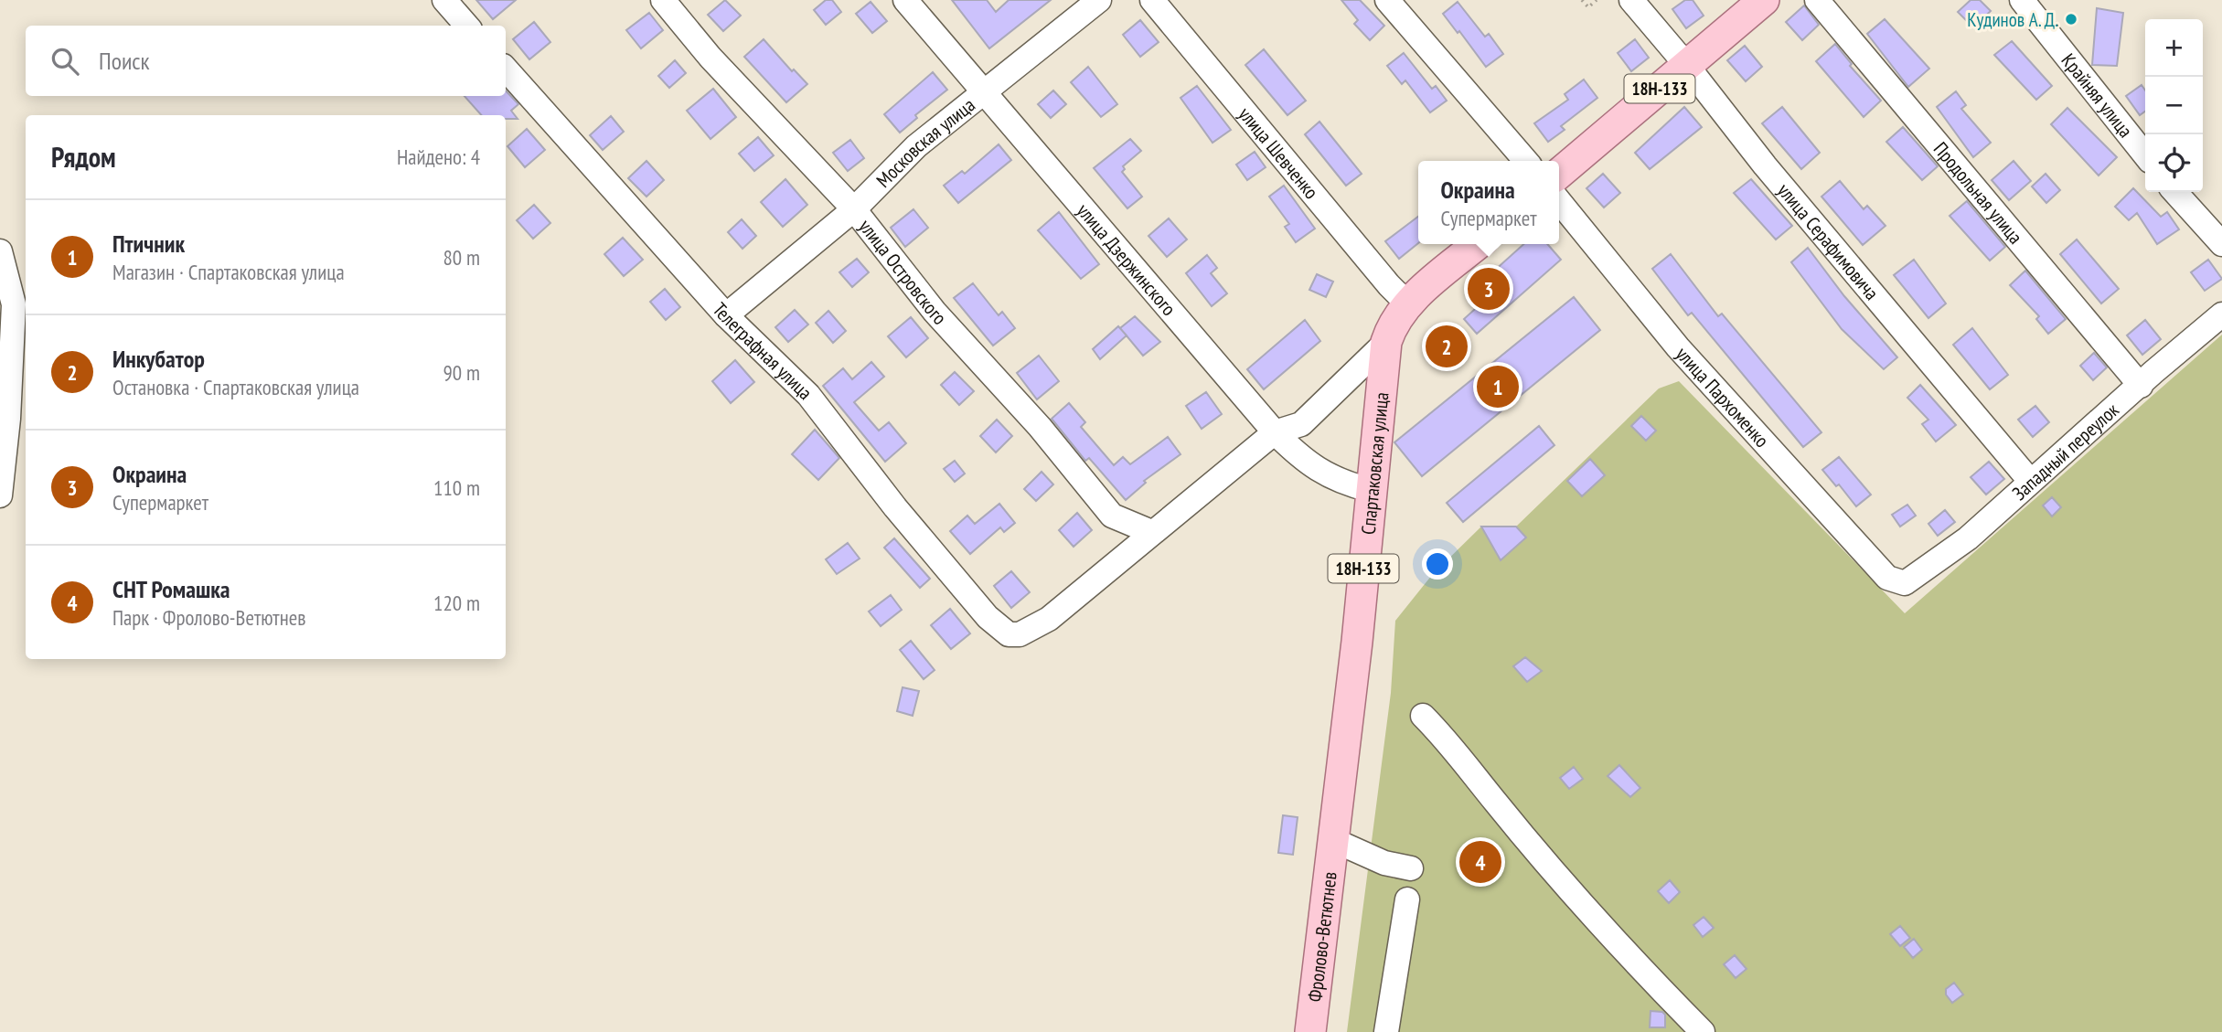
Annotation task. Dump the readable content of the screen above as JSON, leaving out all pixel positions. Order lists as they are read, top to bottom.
{
  "streets": {
    "main road": ["18Н-133", "Спартаковская улица", "Фролово-Ветютнев"],
    "street": [
      "Крайняя улица",
      "Московская улица",
      "улица Шевченко",
      "Продольная улица",
      "улица Серафимовича",
      "улица Дзержинского",
      "улица Островского",
      "Телеграфная улица",
      "улица Пархоменко",
      "Западный переулок"
    ]
  },
  "crossings": [
    ["18Н-133", "улица Серафимовича"],
    ["Московская улица", "улица Дзержинского"],
    ["Московская улица", "улица Островского"],
    ["Московская улица", "Телеграфная улица"],
    ["улица Шевченко", "Спартаковская улица"],
    ["Продольная улица", "Западный переулок"],
    ["улица Серафимовича", "Западный переулок"],
    ["улица Дзержинского", "Спартаковская улица"],
    ["улица Островского", "Телеграфная улица"],
    ["улица Пархоменко", "Западный переулок"],
    ["Спартаковская улица", "Фролово-Ветютнев"]
  ],
  "places": ["Кудинов A. Д."],
  "page": {
    "map_buttons": ["+", "−"],
    "search": "Поиск",
    "heading": ["Рядом", "Найдено: 4"],
    "popup": ["Окраина", "Супермаркет"],
    "list": [
      {
        "mark": "1",
        "name": "Птичник",
        "note": "Магазин · Спартаковская улица",
        "value": "80 m"
      },
      {
        "mark": "2",
        "name": "Инкубатор",
        "note": "Остановка · Спартаковская улица",
        "value": "90 m"
      },
      {
        "mark": "3",
        "name": "Окраина",
        "note": "Супермаркет",
        "value": "110 m"
      },
      {
        "mark": "4",
        "name": "СНТ Ромашка",
        "note": "Парк · Фролово-Ветютнев",
        "value": "120 m"
      }
    ],
    "pins": [
      "3",
      "2",
      "1",
      "4"
    ]
  }
}
